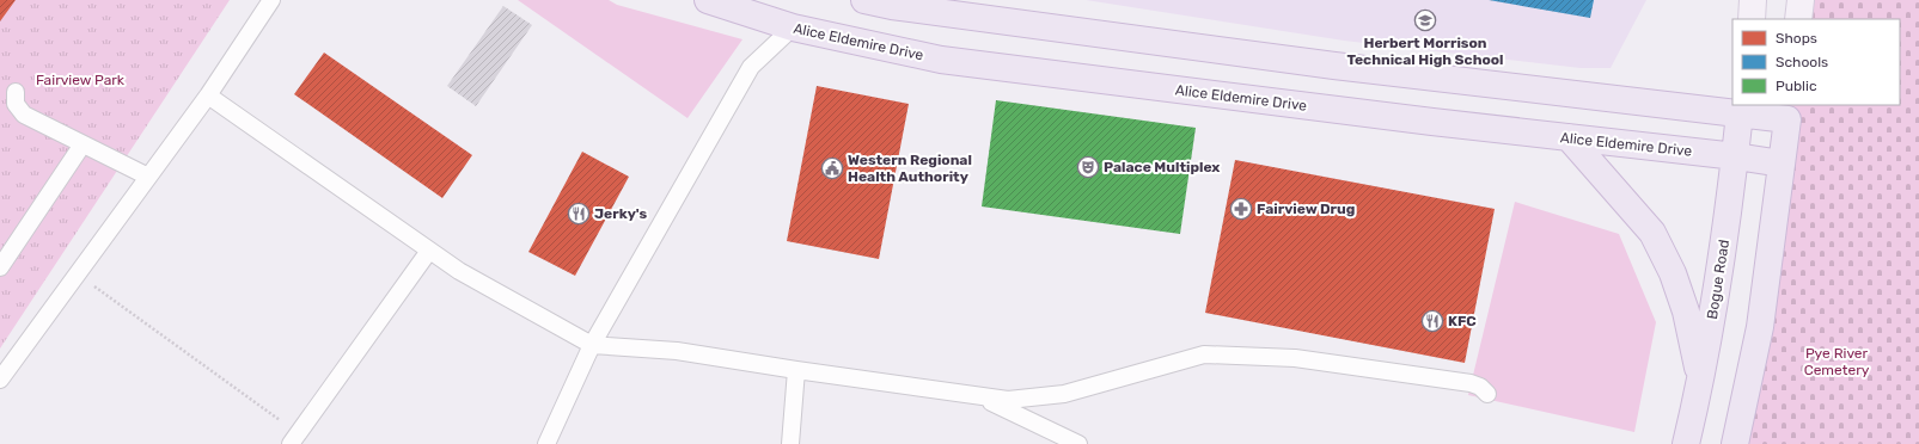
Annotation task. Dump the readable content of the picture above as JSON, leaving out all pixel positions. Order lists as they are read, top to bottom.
{
  "streets": {
    "main road": ["Alice Eldemire Drive", "Bogue Road"]
  },
  "crossings": [
    ["Alice Eldemire Drive", "Bogue Road"]
  ],
  "parks": ["Fairview Park", "Pye River Cemetery"],
  "places": {
    "school or university": ["Herbert Morrison Technical High School"],
    "theatre": ["Palace Multiplex"],
    "public building": ["Western Regional Health Authority"],
    "pharmacy": ["Fairview Drug"],
    "restaurant": ["Jerky's", "KFC"]
  },
  "legend": ["Shops", "Schools", "Public"]
}
